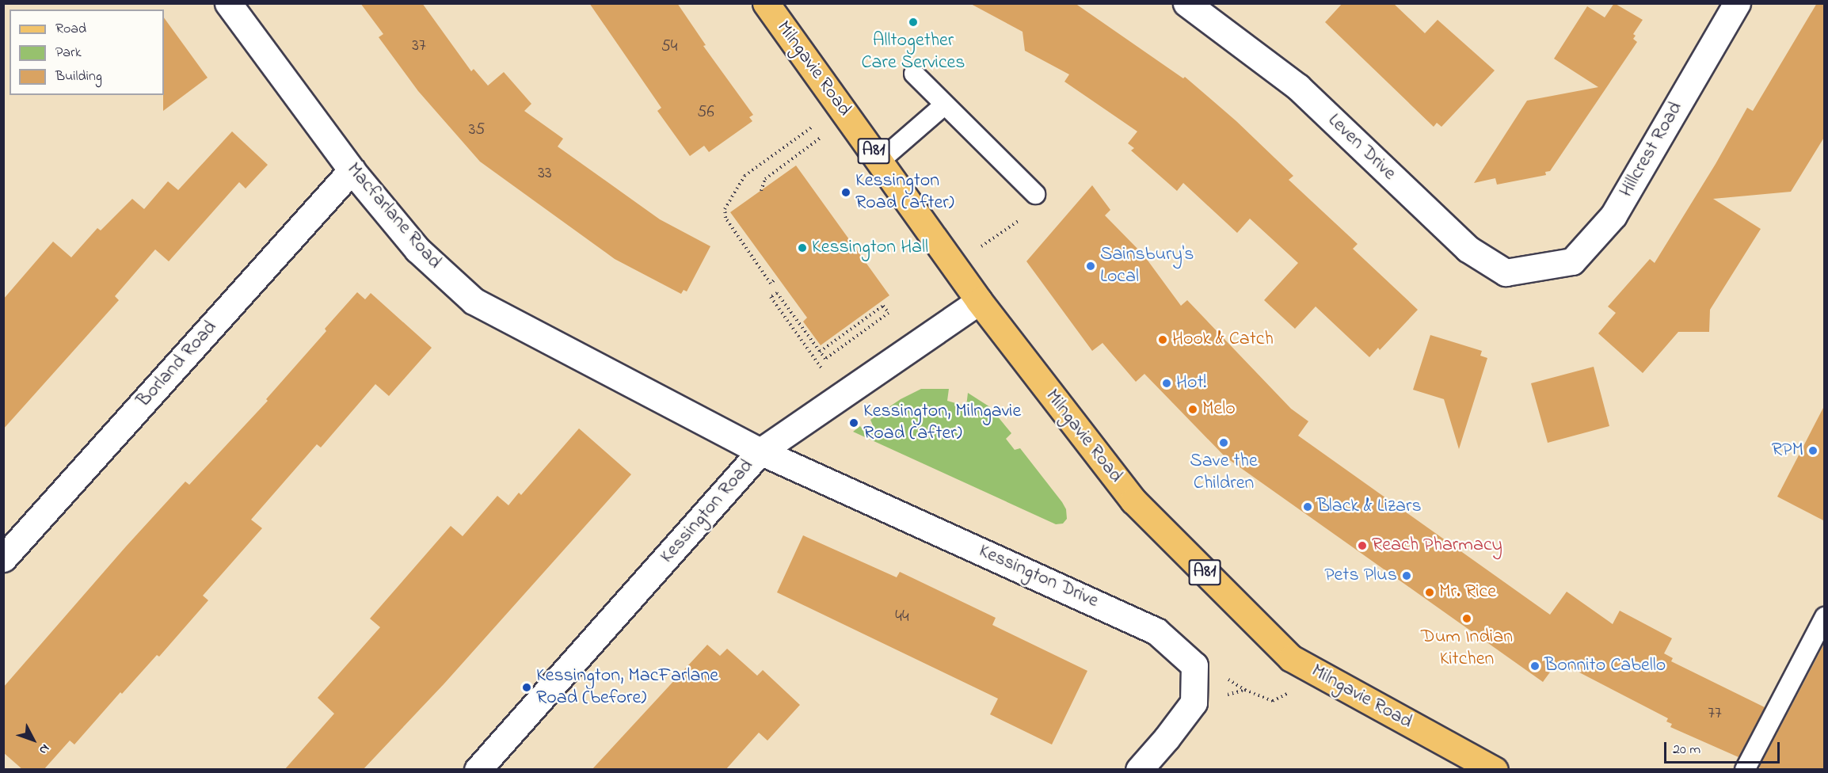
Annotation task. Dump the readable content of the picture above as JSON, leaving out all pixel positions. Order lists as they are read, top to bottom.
{
  "streets": {
    "main road": ["Milngavie Road", "A81"],
    "street": [
      "Leven Drive",
      "Hillcrest Road",
      "Macfarlane Road",
      "Borland Road",
      "Kessington Road",
      "Kessington Drive"
    ]
  },
  "crossings": [
    ["Milngavie Road", "Kessington Road"],
    ["Leven Drive", "Hillcrest Road"],
    ["Macfarlane Road", "Borland Road"],
    ["Macfarlane Road", "Kessington Road"],
    ["Macfarlane Road", "Kessington Drive"],
    ["Kessington Road", "Kessington Drive"]
  ],
  "places": [
    "Alltogether Care Services",
    "Kessington Road (after)",
    "Kessington Hall",
    "Sainsbury's Local",
    "Hook & Catch",
    "Hot!",
    "Melo",
    "Kessington, Milngavie Road (after)",
    "Save the Children",
    "RPM",
    "Black & Lizars",
    "Reach Pharmacy",
    "Pets Plus",
    "Mr. Rice",
    "Dum Indian Kitchen",
    "Bonnito Cabello",
    "Kessington, MacFarlane Road (before)"
  ],
  "house_numbers": [
    "37",
    "54",
    "56",
    "35",
    "33",
    "44",
    "77"
  ],
  "legend": ["Road", "Park", "Building"],
  "scale_bar": "20 m",
  "north": "bottom right"
}
